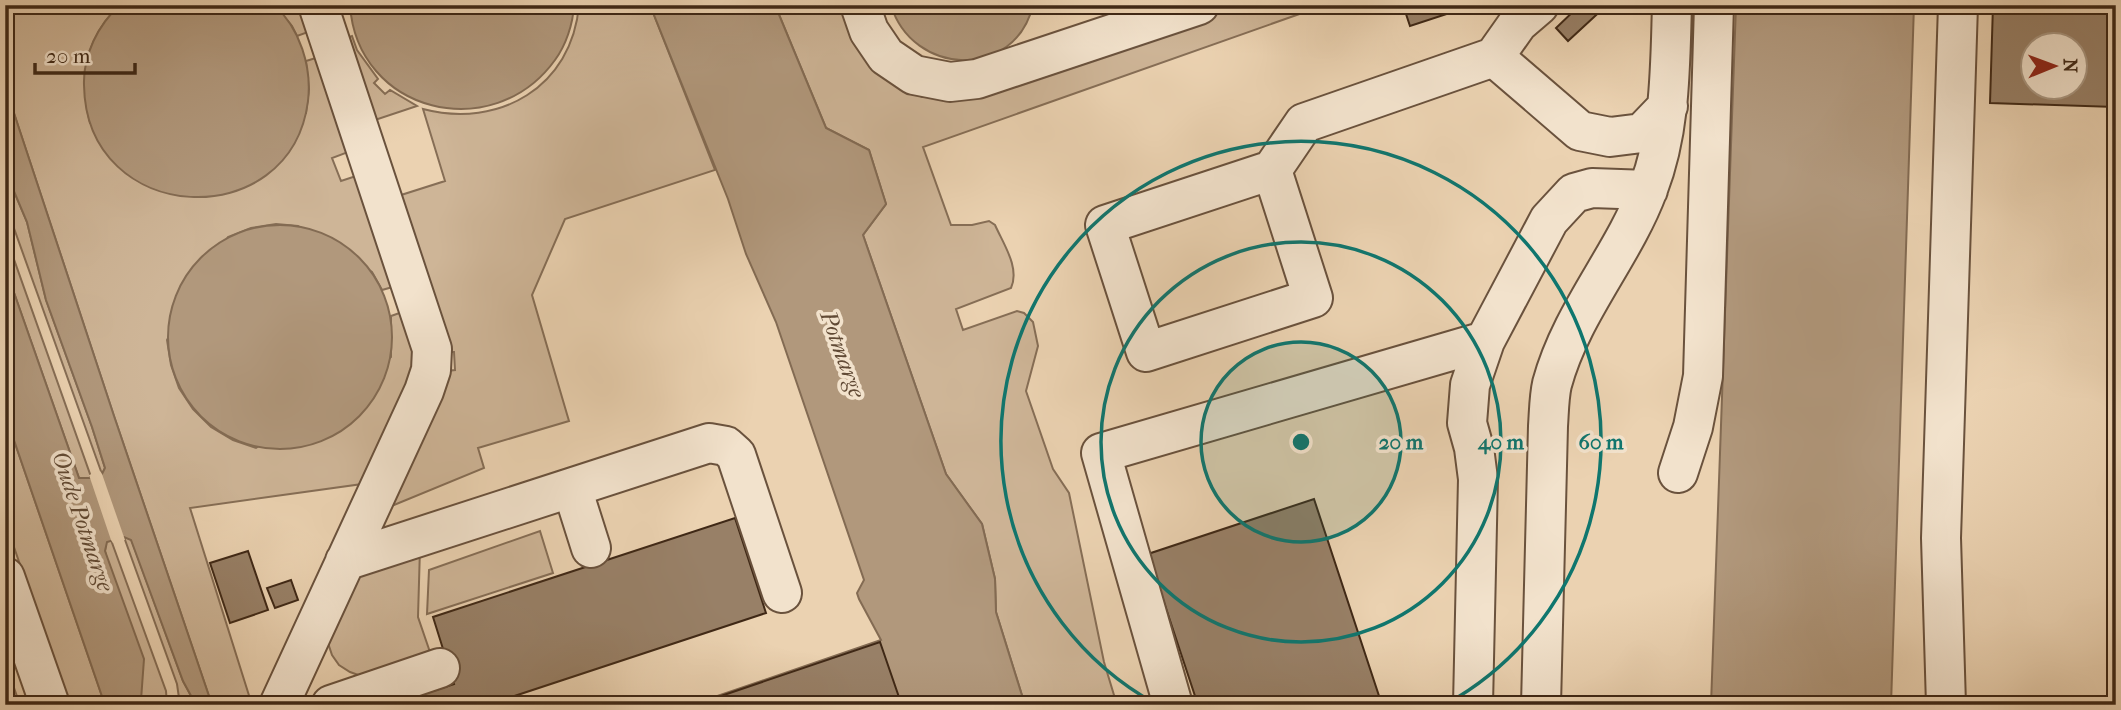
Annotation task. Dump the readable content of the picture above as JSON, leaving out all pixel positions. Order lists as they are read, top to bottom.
{
  "water": ["Potmarge", "Oude Potmarge"],
  "scale_bar": "20 m",
  "north": "right",
  "rings": ["20 m", "40 m", "60 m"]
}
